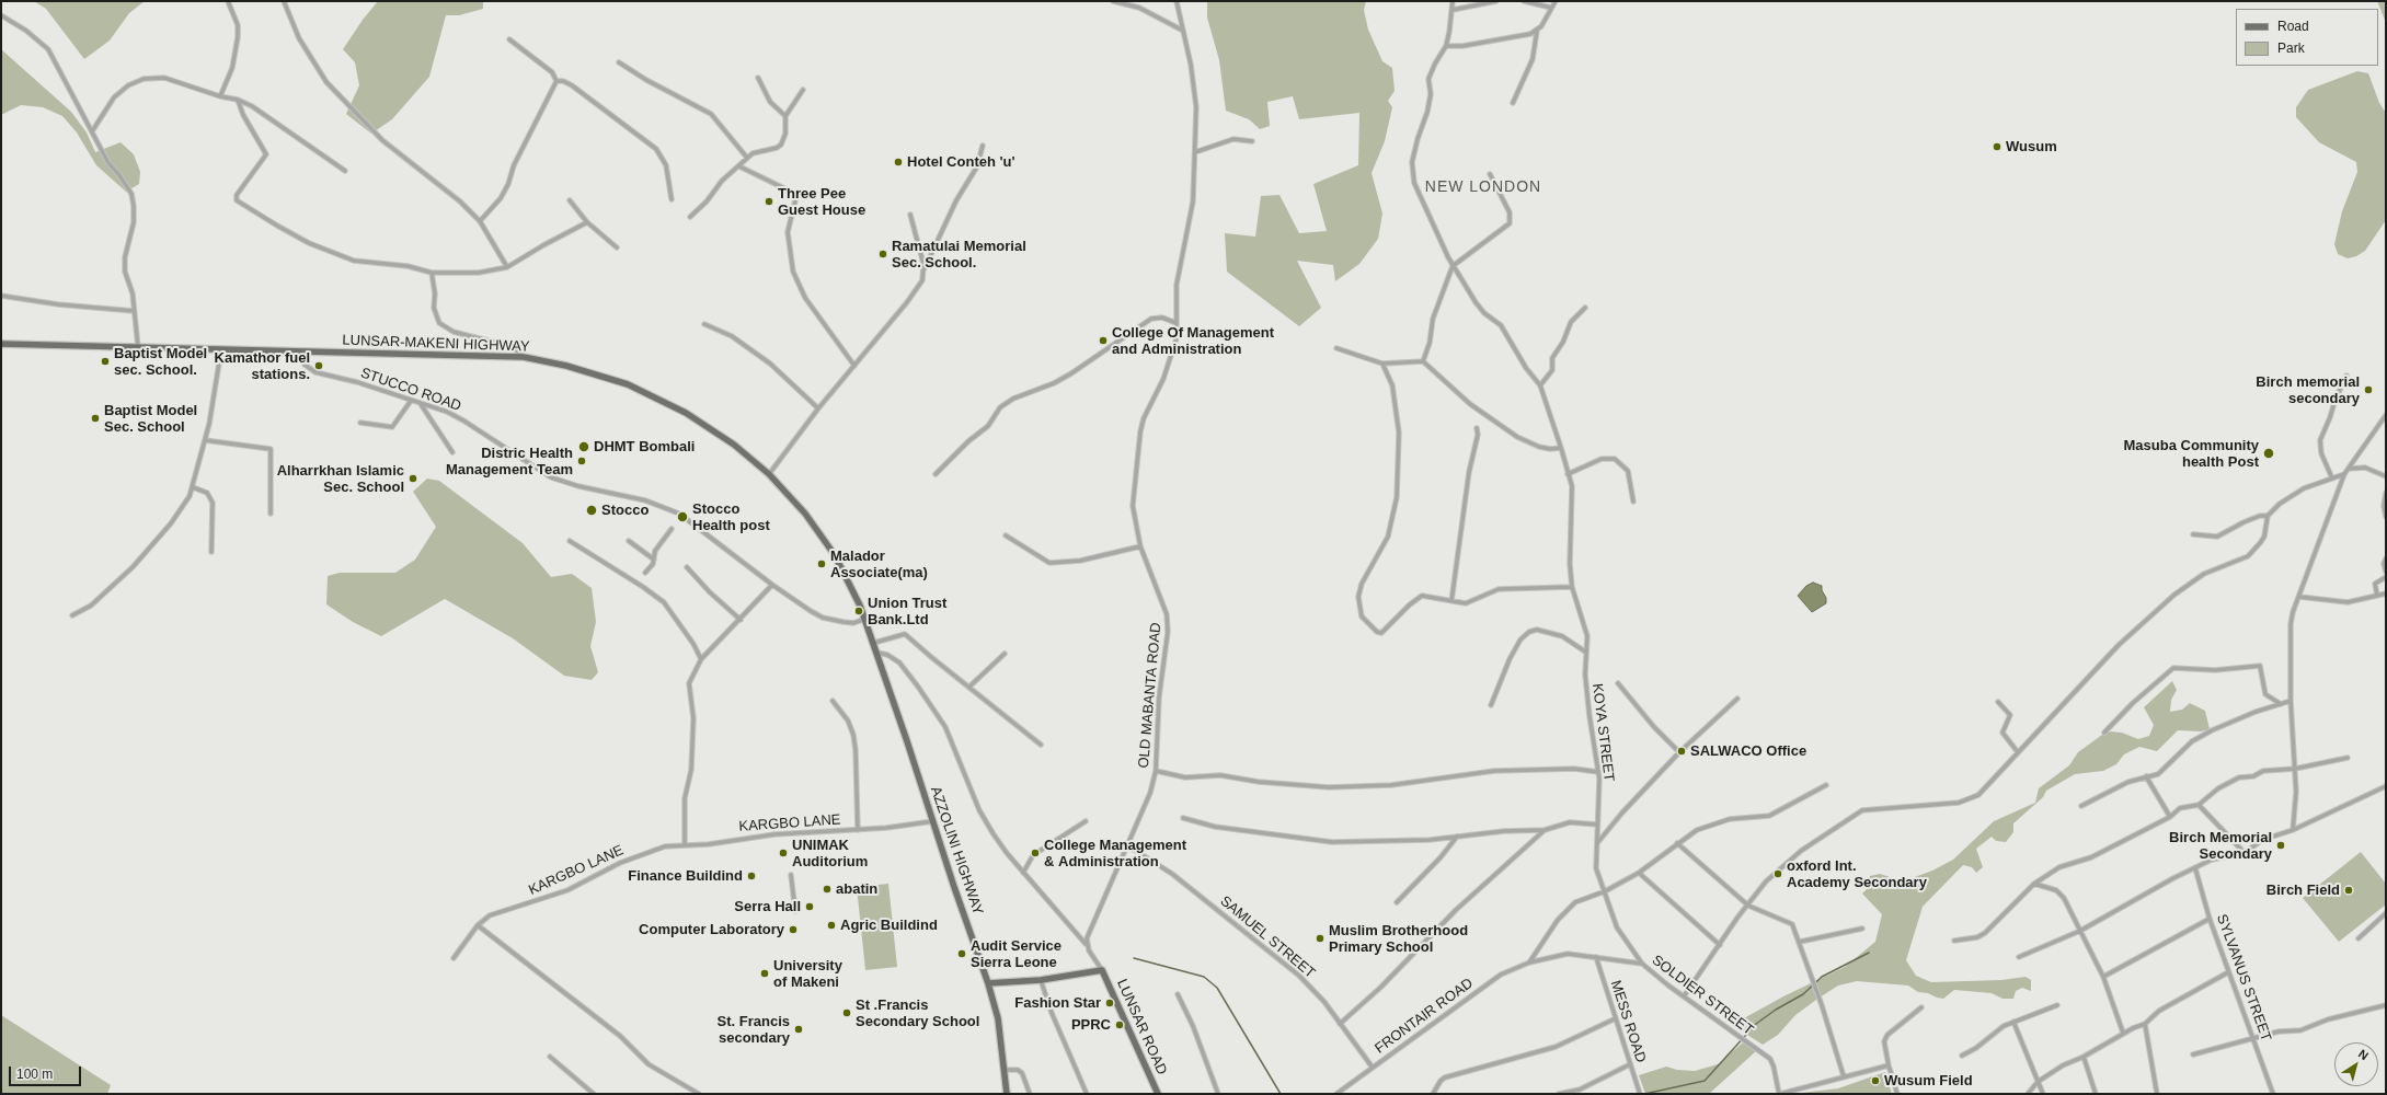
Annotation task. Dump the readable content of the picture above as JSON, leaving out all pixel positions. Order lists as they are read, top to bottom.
{
  "streets": {
    "main road": ["LUNSAR-MAKENI HIGHWAY", "AZZOLINI HIGHWAY", "LUNSAR ROAD"],
    "street": [
      "STUCCO ROAD",
      "OLD MABANTA ROAD",
      "KOYA STREET",
      "KARGBO LANE",
      "SAMUEL STREET",
      "SYLVANUS STREET",
      "SOLDIER STREET",
      "FRONTAIR ROAD",
      "MESS ROAD"
    ]
  },
  "crossings": [
    ["LUNSAR-MAKENI HIGHWAY", "STUCCO ROAD"],
    ["LUNSAR-MAKENI HIGHWAY", "AZZOLINI HIGHWAY"],
    ["STUCCO ROAD", "AZZOLINI HIGHWAY"],
    ["OLD MABANTA ROAD", "SAMUEL STREET"],
    ["KOYA STREET", "SOLDIER STREET"],
    ["KARGBO LANE", "AZZOLINI HIGHWAY"],
    ["SAMUEL STREET", "FRONTAIR ROAD"],
    ["SOLDIER STREET", "FRONTAIR ROAD"],
    ["SOLDIER STREET", "MESS ROAD"]
  ],
  "districts": ["NEW LONDON"],
  "places": [
    "Wusum",
    "Hotel Conteh 'u'",
    "Three Pee Guest House",
    "Ramatulai Memorial Sec. School.",
    "College Of Management and Administration",
    "Baptist Model sec. School.",
    "Kamathor fuel stations.",
    "Birch memorial secondary",
    "Baptist Model Sec. School",
    "DHMT Bombali",
    "Masuba Community health Post",
    "Distric Health Management Team",
    "Alharrkhan Islamic Sec. School",
    "Stocco",
    "Stocco Health post",
    "Malador Associate(ma)",
    "Union Trust Bank.Ltd",
    "SALWACO Office",
    "Birch Memorial Secondary",
    "UNIMAK Auditorium",
    "College Management & Administration",
    "oxford Int. Academy Secondary",
    "Finance Buildind",
    "abatin",
    "Birch Field",
    "Serra Hall",
    "Agric Buildind",
    "Computer Laboratory",
    "Muslim Brotherhood Primary School",
    "Audit Service Sierra Leone",
    "University of Makeni",
    "Fashion Star",
    "St .Francis Secondary School",
    "PPRC",
    "St. Francis secondary",
    "Wusum Field"
  ],
  "legend": ["Road", "Park"],
  "scale_bar": "100 m",
  "north": "top right"
}
